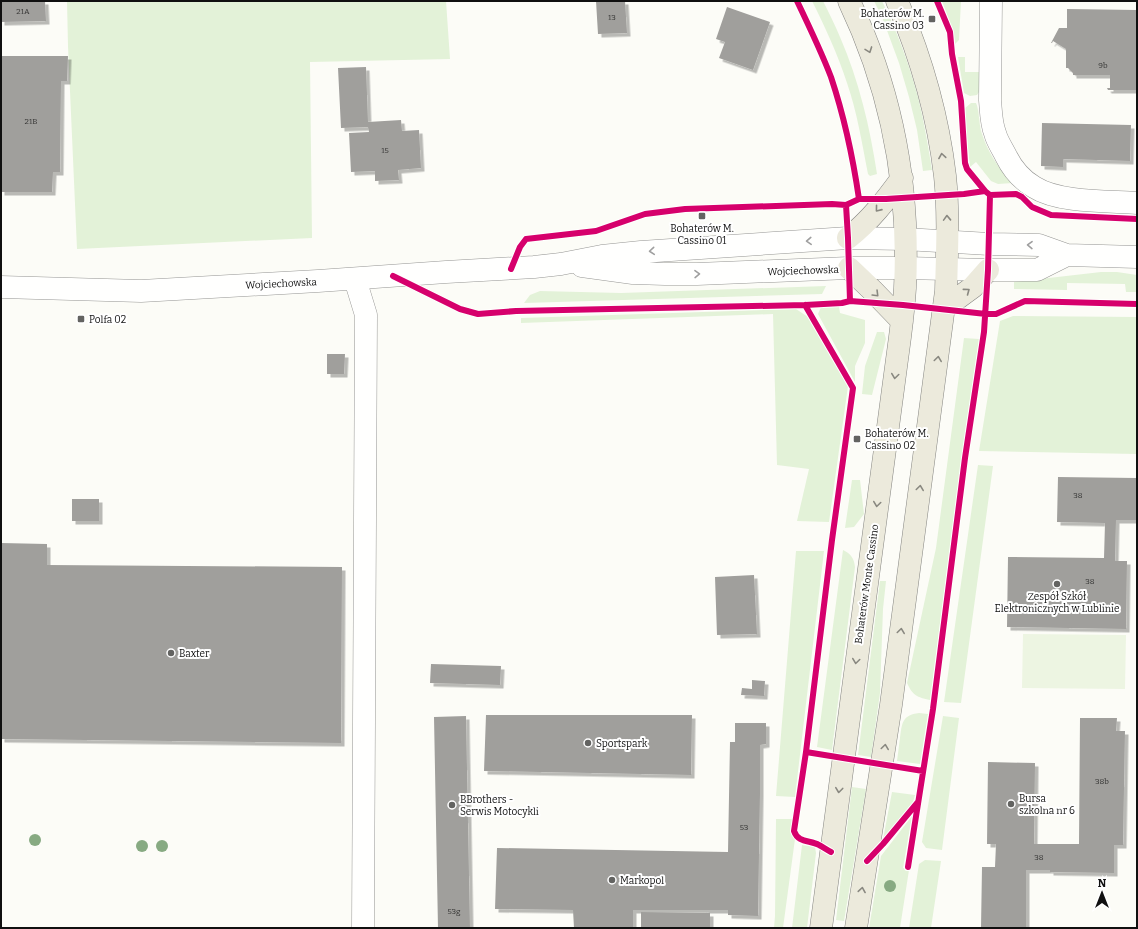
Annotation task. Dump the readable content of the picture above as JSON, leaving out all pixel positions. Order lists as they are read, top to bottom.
{
  "streets": {
    "main road": ["Bohaterów Monte Cassino"],
    "street": ["Wojciechowska"]
  },
  "crossings": [
    ["Wojciechowska", "Bohaterów Monte Cassino"]
  ],
  "places": {
    "transit": [
      "Bohaterów M. Cassino 03",
      "Bohaterów M. Cassino 01",
      "Polfa 02",
      "Bohaterów M. Cassino 02"
    ],
    "other": [
      "Zespół Szkół Elektronicznych w Lublinie",
      "Baxter",
      "Sportspark",
      "Bursa szkolna nr 6",
      "BBrothers - Serwis Motocykli",
      "Markopol"
    ]
  },
  "house_numbers": [
    "21A",
    "13",
    "9b",
    "21B",
    "15",
    "38",
    "38",
    "38b",
    "53",
    "38",
    "53g"
  ],
  "north": "top"
}
